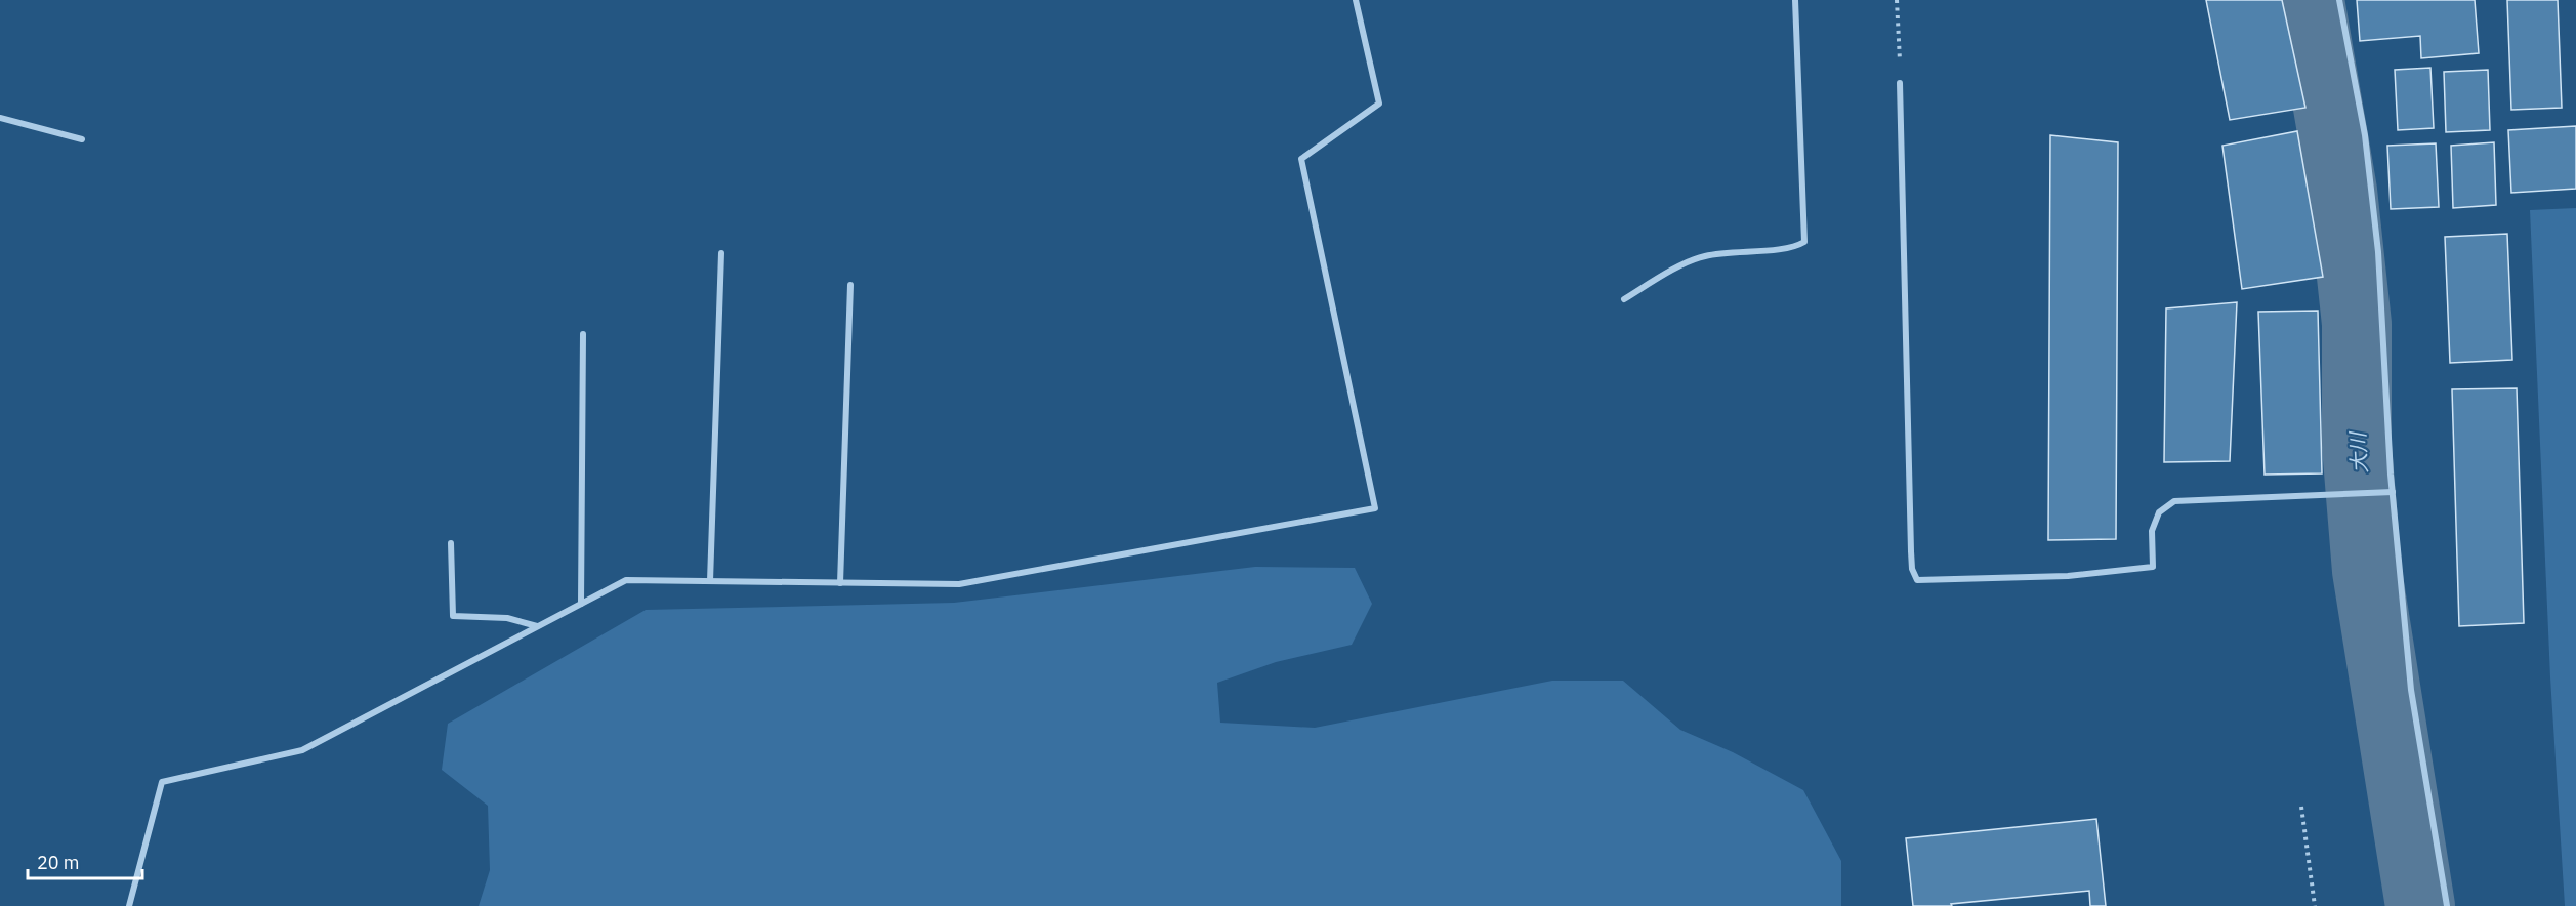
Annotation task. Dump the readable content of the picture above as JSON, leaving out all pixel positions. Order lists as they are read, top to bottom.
{
  "water": ["大川"],
  "scale_bar": "20 m"
}
